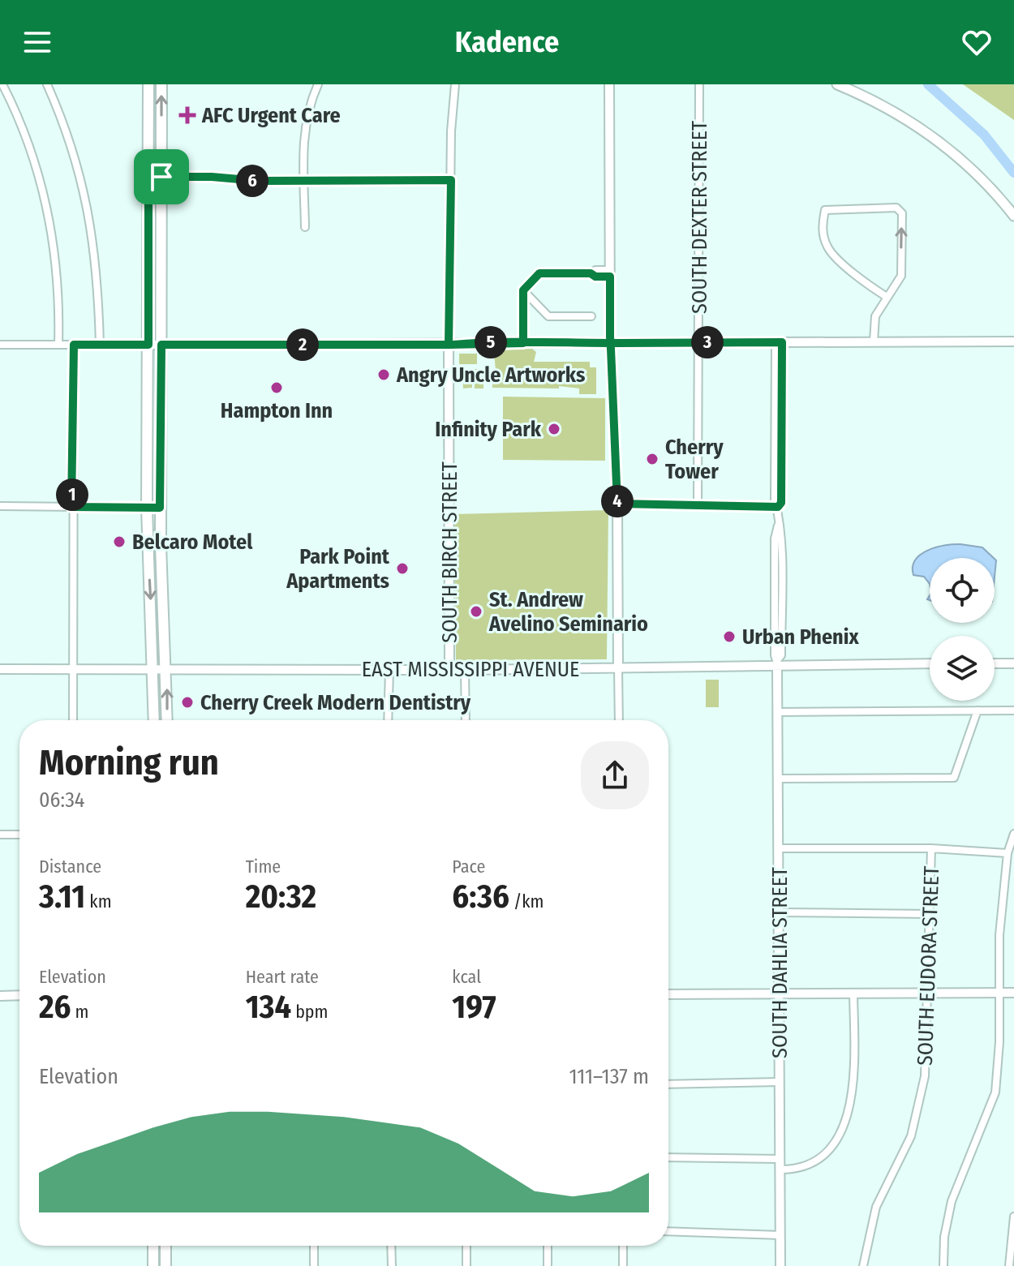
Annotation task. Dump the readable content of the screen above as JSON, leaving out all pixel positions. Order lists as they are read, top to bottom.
{
  "streets": {
    "street": [
      "SOUTH DEXTER STREET",
      "SOUTH BIRCH STREET",
      "EAST MISSISSIPPI AVENUE",
      "SOUTH DAHLIA STREET",
      "SOUTH EUDORA STREET"
    ]
  },
  "crossings": [
    ["SOUTH BIRCH STREET", "EAST MISSISSIPPI AVENUE"],
    ["EAST MISSISSIPPI AVENUE", "SOUTH DAHLIA STREET"]
  ],
  "places": {
    "health": ["AFC Urgent Care"],
    "other": [
      "Angry Uncle Artworks",
      "Hampton Inn",
      "Infinity Park",
      "Cherry Tower",
      "Belcaro Motel",
      "Park Point Apartments",
      "St. Andrew Avelino Seminario",
      "Urban Phenix",
      "Cherry Creek Modern Dentistry"
    ]
  },
  "page": {
    "header": "Kadence",
    "pins": [
      "6",
      "3",
      "5",
      "2",
      "1",
      "4"
    ],
    "heading": ["Morning run", "06:34"],
    "stats": [
      ["Distance", "3.11 km"],
      ["Time", "20:32"],
      ["Pace", "6:36 /km"],
      ["Elevation", "26 m"],
      ["Heart rate", "134 bpm"],
      ["kcal", "197"]
    ],
    "chart": ["Elevation", "111–137 m"]
  }
}
